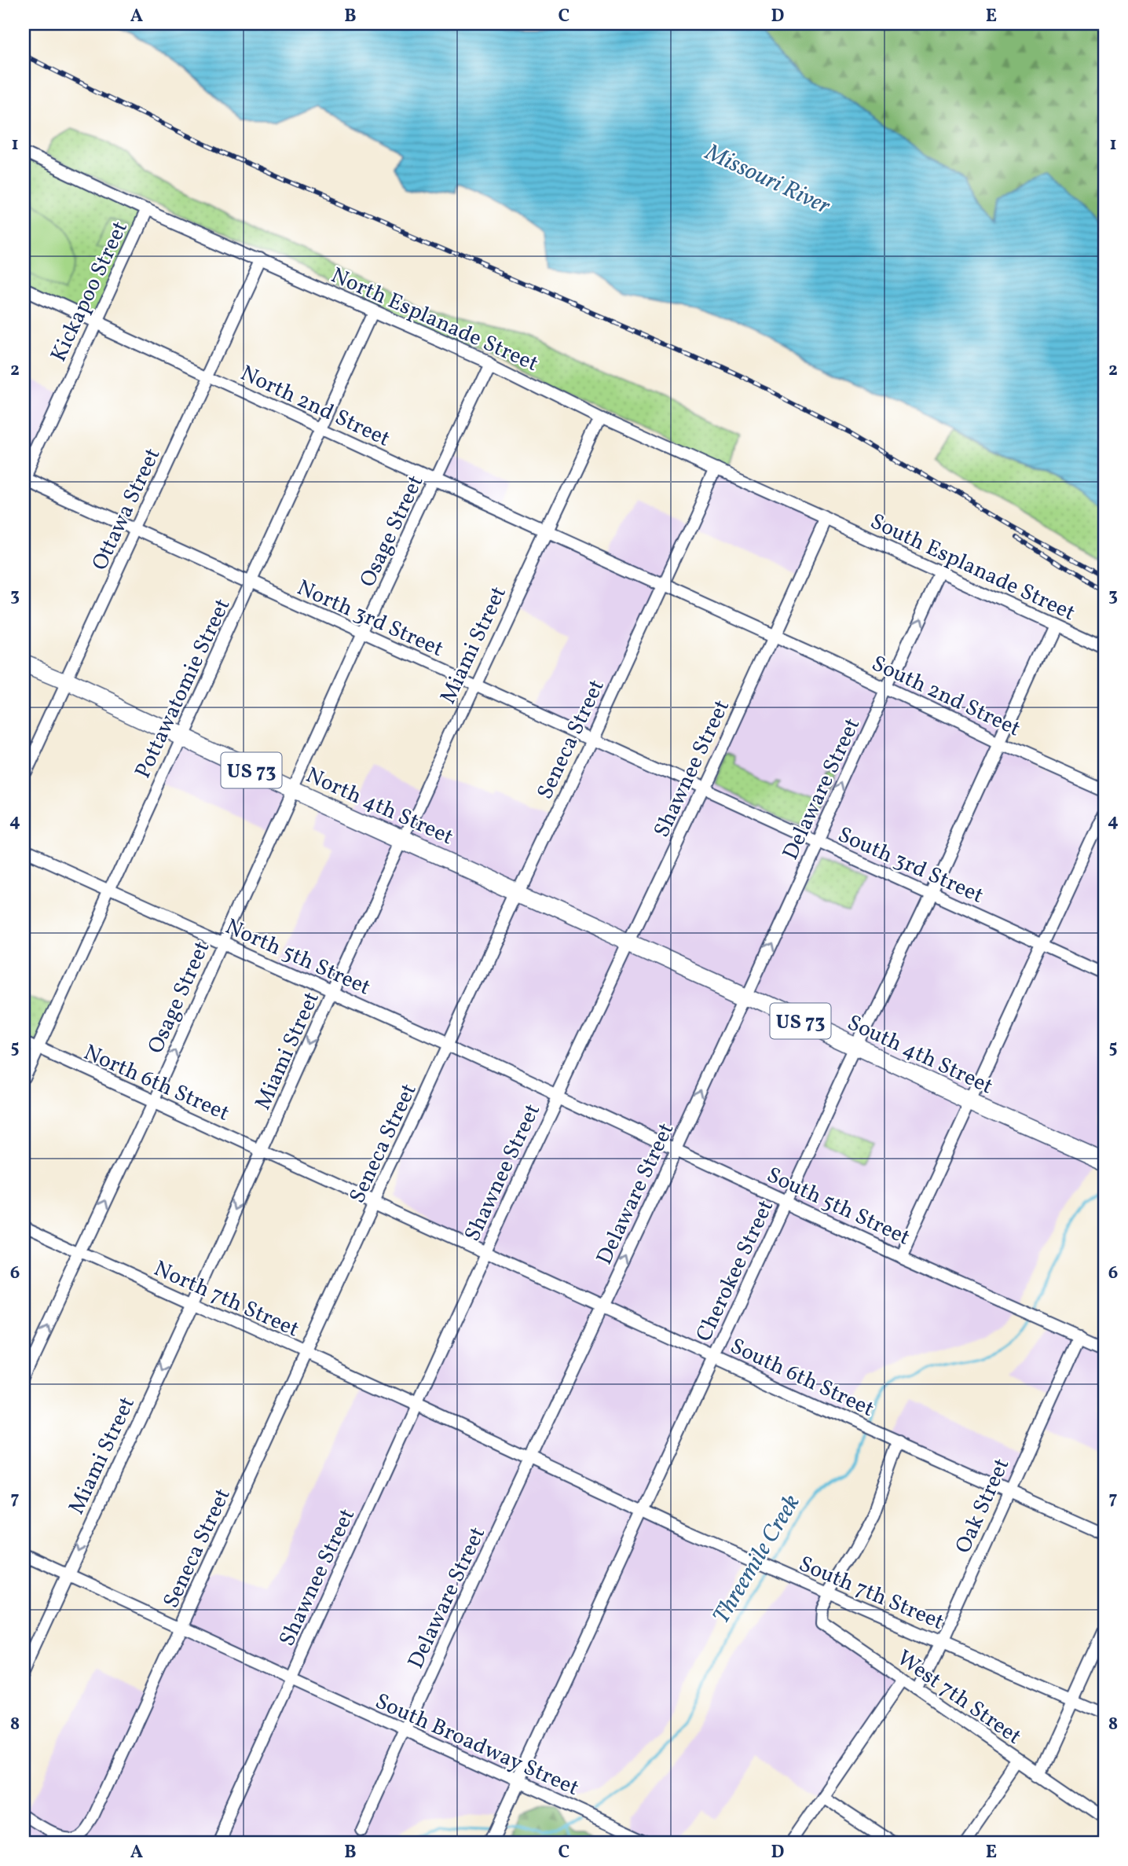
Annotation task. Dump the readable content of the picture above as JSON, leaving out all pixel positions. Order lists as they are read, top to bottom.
{
  "streets": {
    "highway": ["US 73", "North 4th Street", "South 4th Street"],
    "street": [
      "Kickapoo Street",
      "North Esplanade Street",
      "North 2nd Street",
      "Ottawa Street",
      "Osage Street",
      "South Esplanade Street",
      "North 3rd Street",
      "Miami Street",
      "Pottawatomie Street",
      "South 2nd Street",
      "Seneca Street",
      "Shawnee Street",
      "Delaware Street",
      "South 3rd Street",
      "North 5th Street",
      "North 6th Street",
      "South 5th Street",
      "Cherokee Street",
      "North 7th Street",
      "South 6th Street",
      "Oak Street",
      "South 7th Street",
      "West 7th Street",
      "South Broadway Street"
    ]
  },
  "crossings": [
    ["Kickapoo Street", "North Esplanade Street"],
    ["Kickapoo Street", "North 2nd Street"],
    ["Kickapoo Street", "North 3rd Street"],
    ["North Esplanade Street", "Ottawa Street"],
    ["North Esplanade Street", "Osage Street"],
    ["North Esplanade Street", "South Esplanade Street"],
    ["North Esplanade Street", "Miami Street"],
    ["North Esplanade Street", "Pottawatomie Street"],
    ["North Esplanade Street", "Seneca Street"],
    ["North Esplanade Street", "Shawnee Street"],
    ["North 2nd Street", "Ottawa Street"],
    ["North 2nd Street", "Osage Street"],
    ["North 2nd Street", "Miami Street"],
    ["North 2nd Street", "Pottawatomie Street"],
    ["North 2nd Street", "South 2nd Street"],
    ["North 2nd Street", "Seneca Street"],
    ["North 2nd Street", "Shawnee Street"],
    ["Ottawa Street", "North 3rd Street"],
    ["Ottawa Street", "North 4th Street"],
    ["Osage Street", "North 3rd Street"],
    ["Osage Street", "North 4th Street"],
    ["Osage Street", "North 5th Street"],
    ["Osage Street", "North 6th Street"],
    ["Osage Street", "North 7th Street"],
    ["South Esplanade Street", "Shawnee Street"],
    ["South Esplanade Street", "Delaware Street"],
    ["South Esplanade Street", "Cherokee Street"],
    ["North 3rd Street", "Miami Street"],
    ["North 3rd Street", "Pottawatomie Street"],
    ["North 3rd Street", "Seneca Street"],
    ["North 3rd Street", "Shawnee Street"],
    ["North 3rd Street", "South 3rd Street"],
    ["Miami Street", "North 4th Street"],
    ["Miami Street", "North 5th Street"],
    ["Miami Street", "North 6th Street"],
    ["Miami Street", "North 7th Street"],
    ["Miami Street", "South Broadway Street"],
    ["Pottawatomie Street", "North 4th Street"],
    ["Pottawatomie Street", "North 5th Street"],
    ["Pottawatomie Street", "North 6th Street"],
    ["South 2nd Street", "Shawnee Street"],
    ["South 2nd Street", "Delaware Street"],
    ["South 2nd Street", "Cherokee Street"],
    ["Seneca Street", "North 4th Street"],
    ["Seneca Street", "North 5th Street"],
    ["Seneca Street", "North 6th Street"],
    ["Seneca Street", "North 7th Street"],
    ["Seneca Street", "South Broadway Street"],
    ["Shawnee Street", "North 4th Street"],
    ["Shawnee Street", "South 3rd Street"],
    ["Shawnee Street", "North 5th Street"],
    ["Shawnee Street", "South 4th Street"],
    ["Shawnee Street", "North 6th Street"],
    ["Shawnee Street", "South 5th Street"],
    ["Shawnee Street", "North 7th Street"],
    ["Shawnee Street", "South 6th Street"],
    ["Shawnee Street", "South 7th Street"],
    ["Shawnee Street", "South Broadway Street"],
    ["Delaware Street", "South 3rd Street"],
    ["Delaware Street", "South 4th Street"],
    ["Delaware Street", "South 5th Street"],
    ["Delaware Street", "South 6th Street"],
    ["Delaware Street", "South 7th Street"],
    ["Delaware Street", "South Broadway Street"],
    ["North 4th Street", "South 4th Street"],
    ["South 3rd Street", "Cherokee Street"],
    ["North 5th Street", "South 5th Street"],
    ["South 4th Street", "Cherokee Street"],
    ["North 6th Street", "South 6th Street"],
    ["South 5th Street", "Cherokee Street"],
    ["South 5th Street", "Oak Street"],
    ["Cherokee Street", "South 6th Street"],
    ["Cherokee Street", "South 7th Street"],
    ["Cherokee Street", "South Broadway Street"],
    ["North 7th Street", "South 7th Street"],
    ["South 6th Street", "Oak Street"],
    ["Oak Street", "South 7th Street"],
    ["Oak Street", "West 7th Street"],
    ["South 7th Street", "West 7th Street"]
  ],
  "one_way": ["Osage Street", "Miami Street", "Delaware Street"],
  "water": ["Missouri River", "Threemile Creek"],
  "grid": {
    "columns": [
      "A",
      "B",
      "C",
      "D",
      "E"
    ],
    "rows": [
      "1",
      "2",
      "3",
      "4",
      "5",
      "6",
      "7",
      "8"
    ]
  }
}
